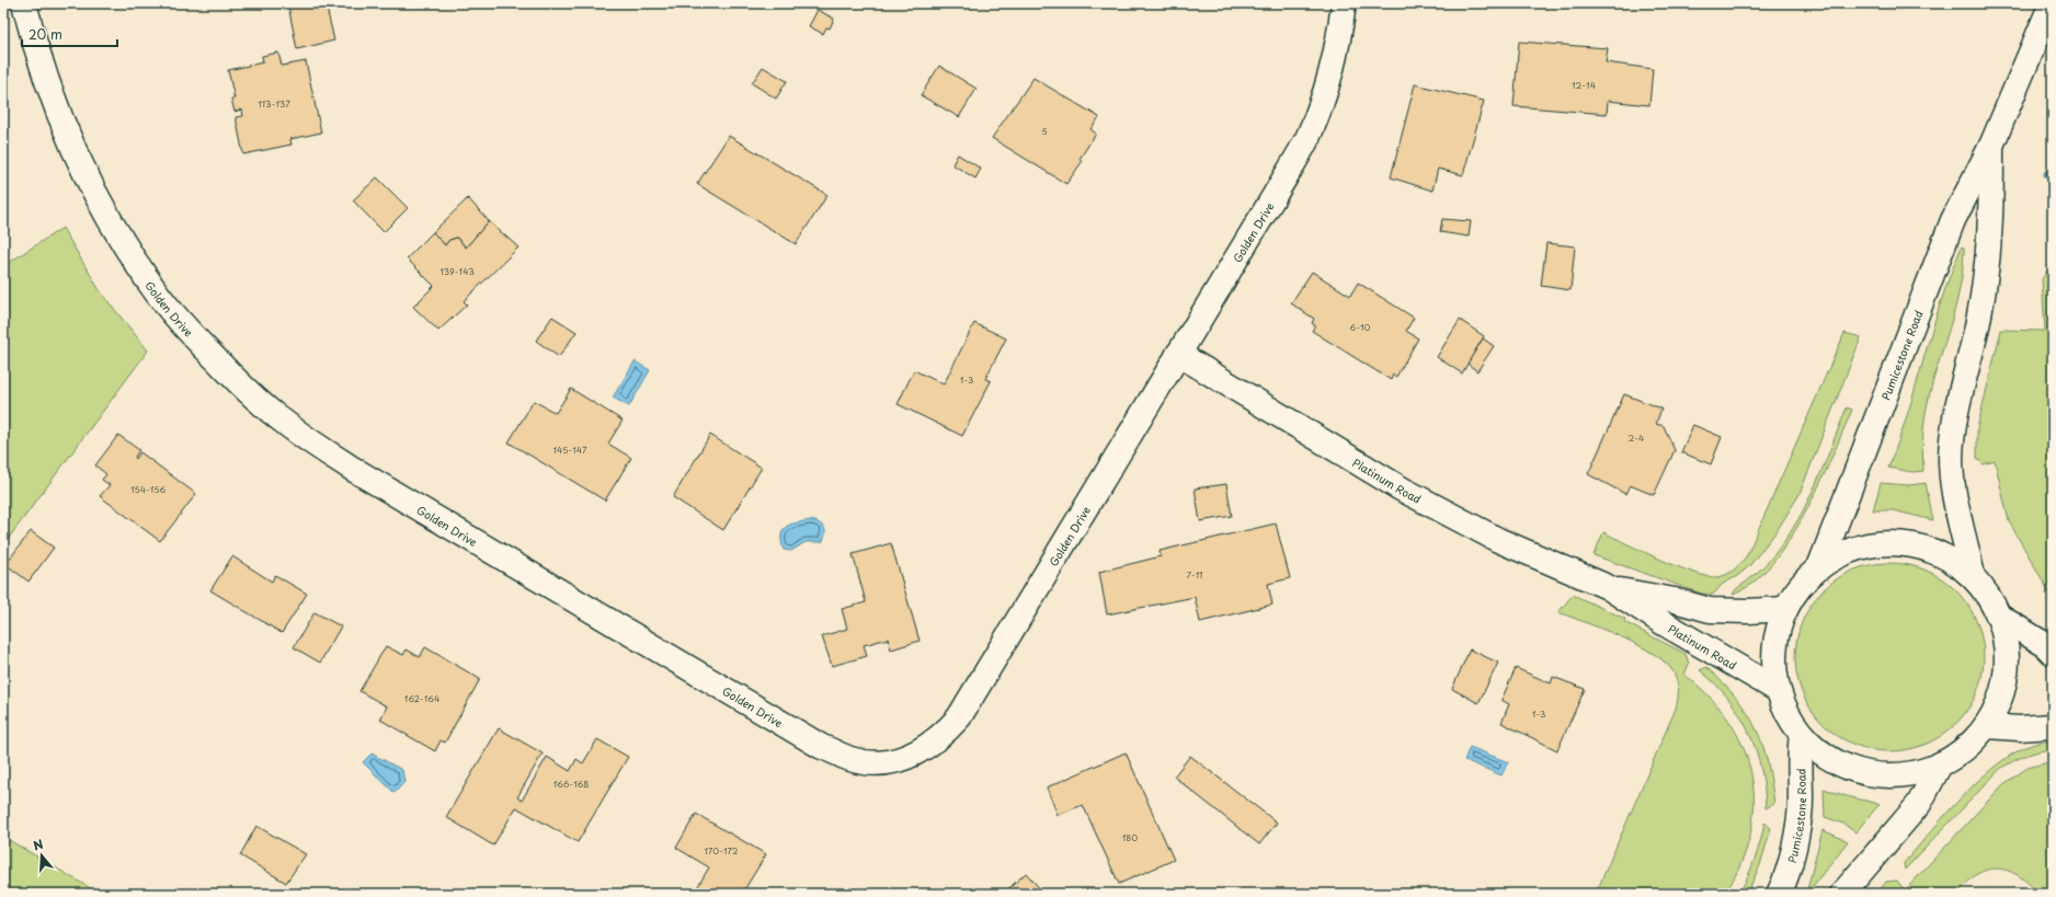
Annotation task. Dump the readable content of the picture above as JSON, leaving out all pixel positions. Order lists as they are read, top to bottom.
{
  "streets": {
    "street": ["Golden Drive", "Pumicestone Road", "Platinum Road"]
  },
  "crossings": [
    ["Golden Drive", "Platinum Road"]
  ],
  "house_numbers": [
    "12-14",
    "113-137",
    "5",
    "139-143",
    "6-10",
    "1-3",
    "2-4",
    "145-147",
    "154-156",
    "7-11",
    "162-164",
    "1-3",
    "166-168",
    "180",
    "170-172"
  ],
  "scale_bar": "20 m",
  "north": "top"
}
